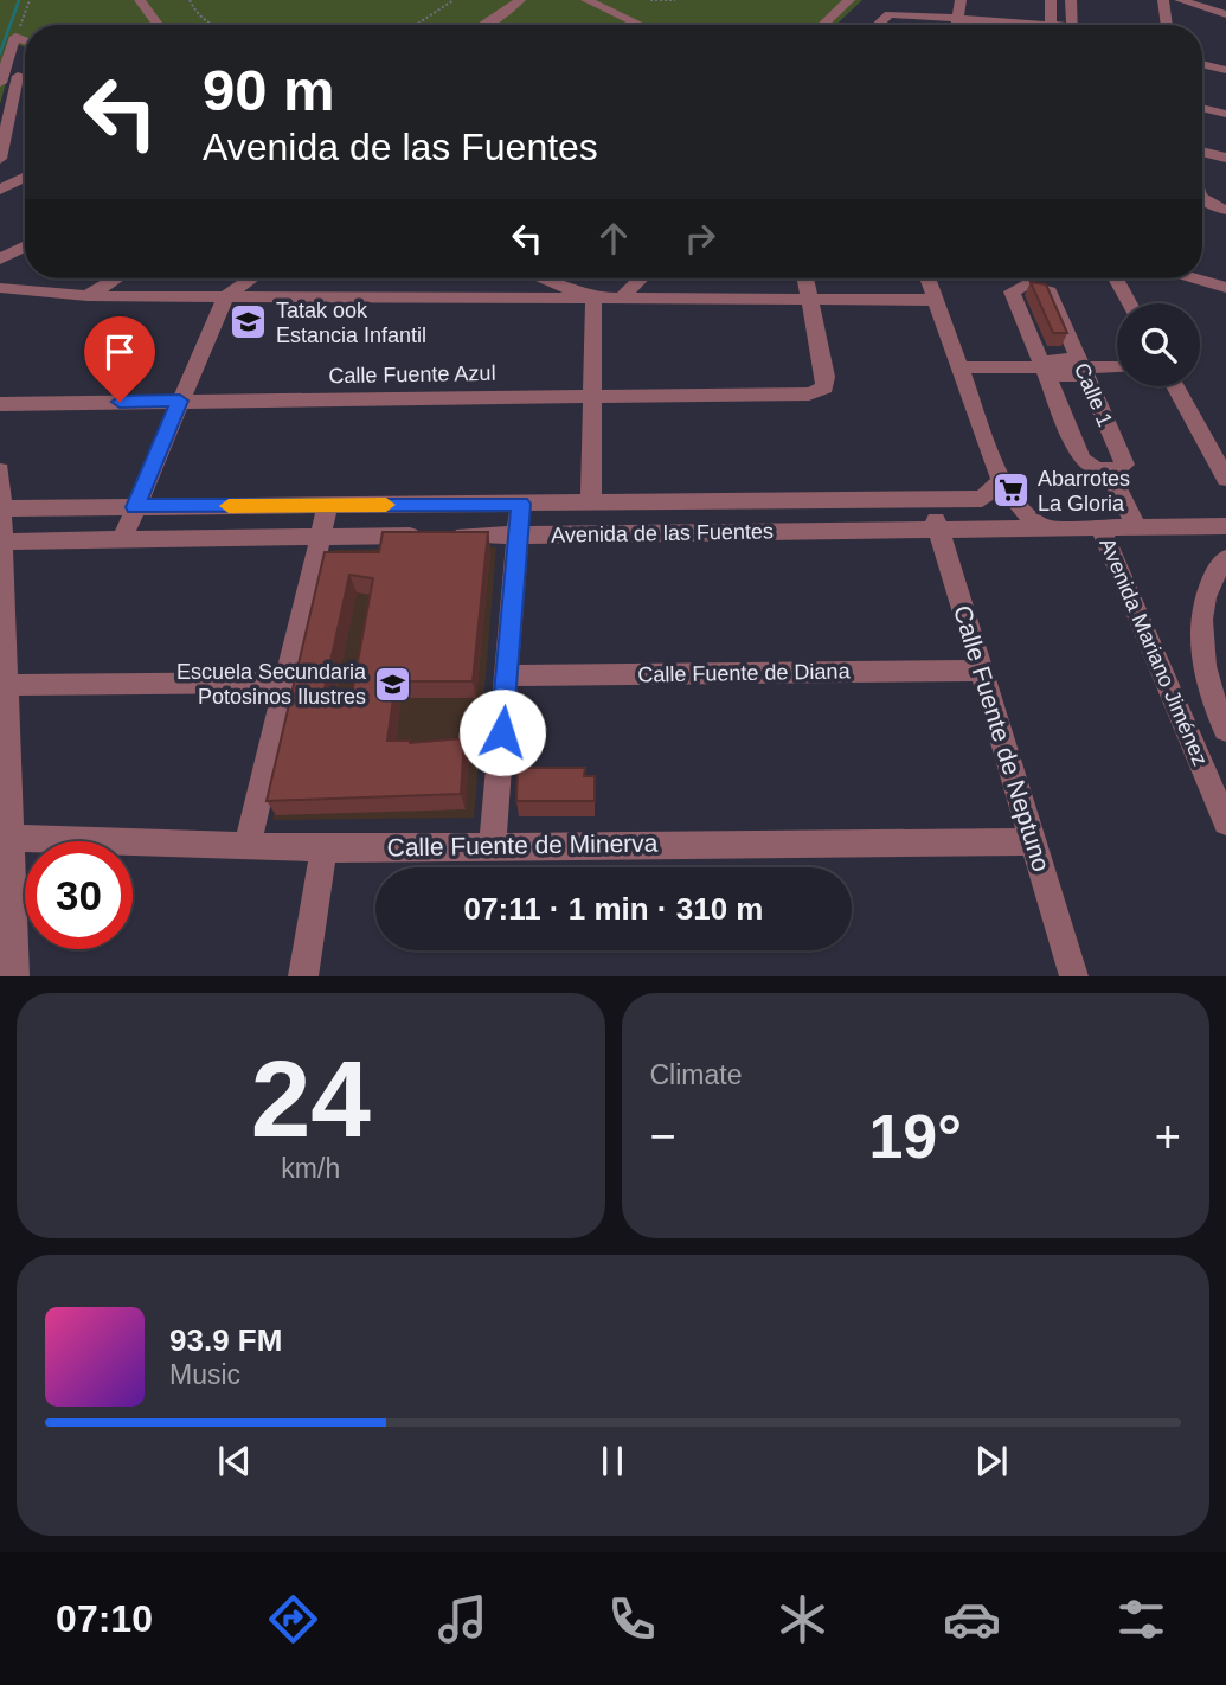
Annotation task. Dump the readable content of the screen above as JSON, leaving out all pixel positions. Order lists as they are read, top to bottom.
{
  "streets": {
    "street": [
      "Calle Fuente Azul",
      "Calle 1",
      "Avenida de las Fuentes",
      "Avenida Mariano Jiménez",
      "Calle Fuente de Diana",
      "Calle Fuente de Neptuno",
      "Calle Fuente de Minerva"
    ]
  },
  "crossings": [
    ["Avenida de las Fuentes", "Avenida Mariano Jiménez"],
    ["Avenida de las Fuentes", "Calle Fuente de Neptuno"],
    ["Calle Fuente de Diana", "Calle Fuente de Neptuno"],
    ["Calle Fuente de Neptuno", "Calle Fuente de Minerva"]
  ],
  "places": {
    "school or university": ["Tatak ook Estancia Infantil", "Escuela Secundaria Potosinos Ilustres"],
    "supermarket": ["Abarrotes La Gloria"]
  },
  "page": {
    "turn": ["90 m", "Avenida de las Fuentes"],
    "limit": "30",
    "trip": "07:11 · 1 min · 310 m",
    "tile": [
      ["24", "km/h"],
      "Climate"
    ],
    "heat": ["−", "19°", "+"],
    "song": ["93.9 FM", "Music"],
    "tabs": "07:10"
  }
}
